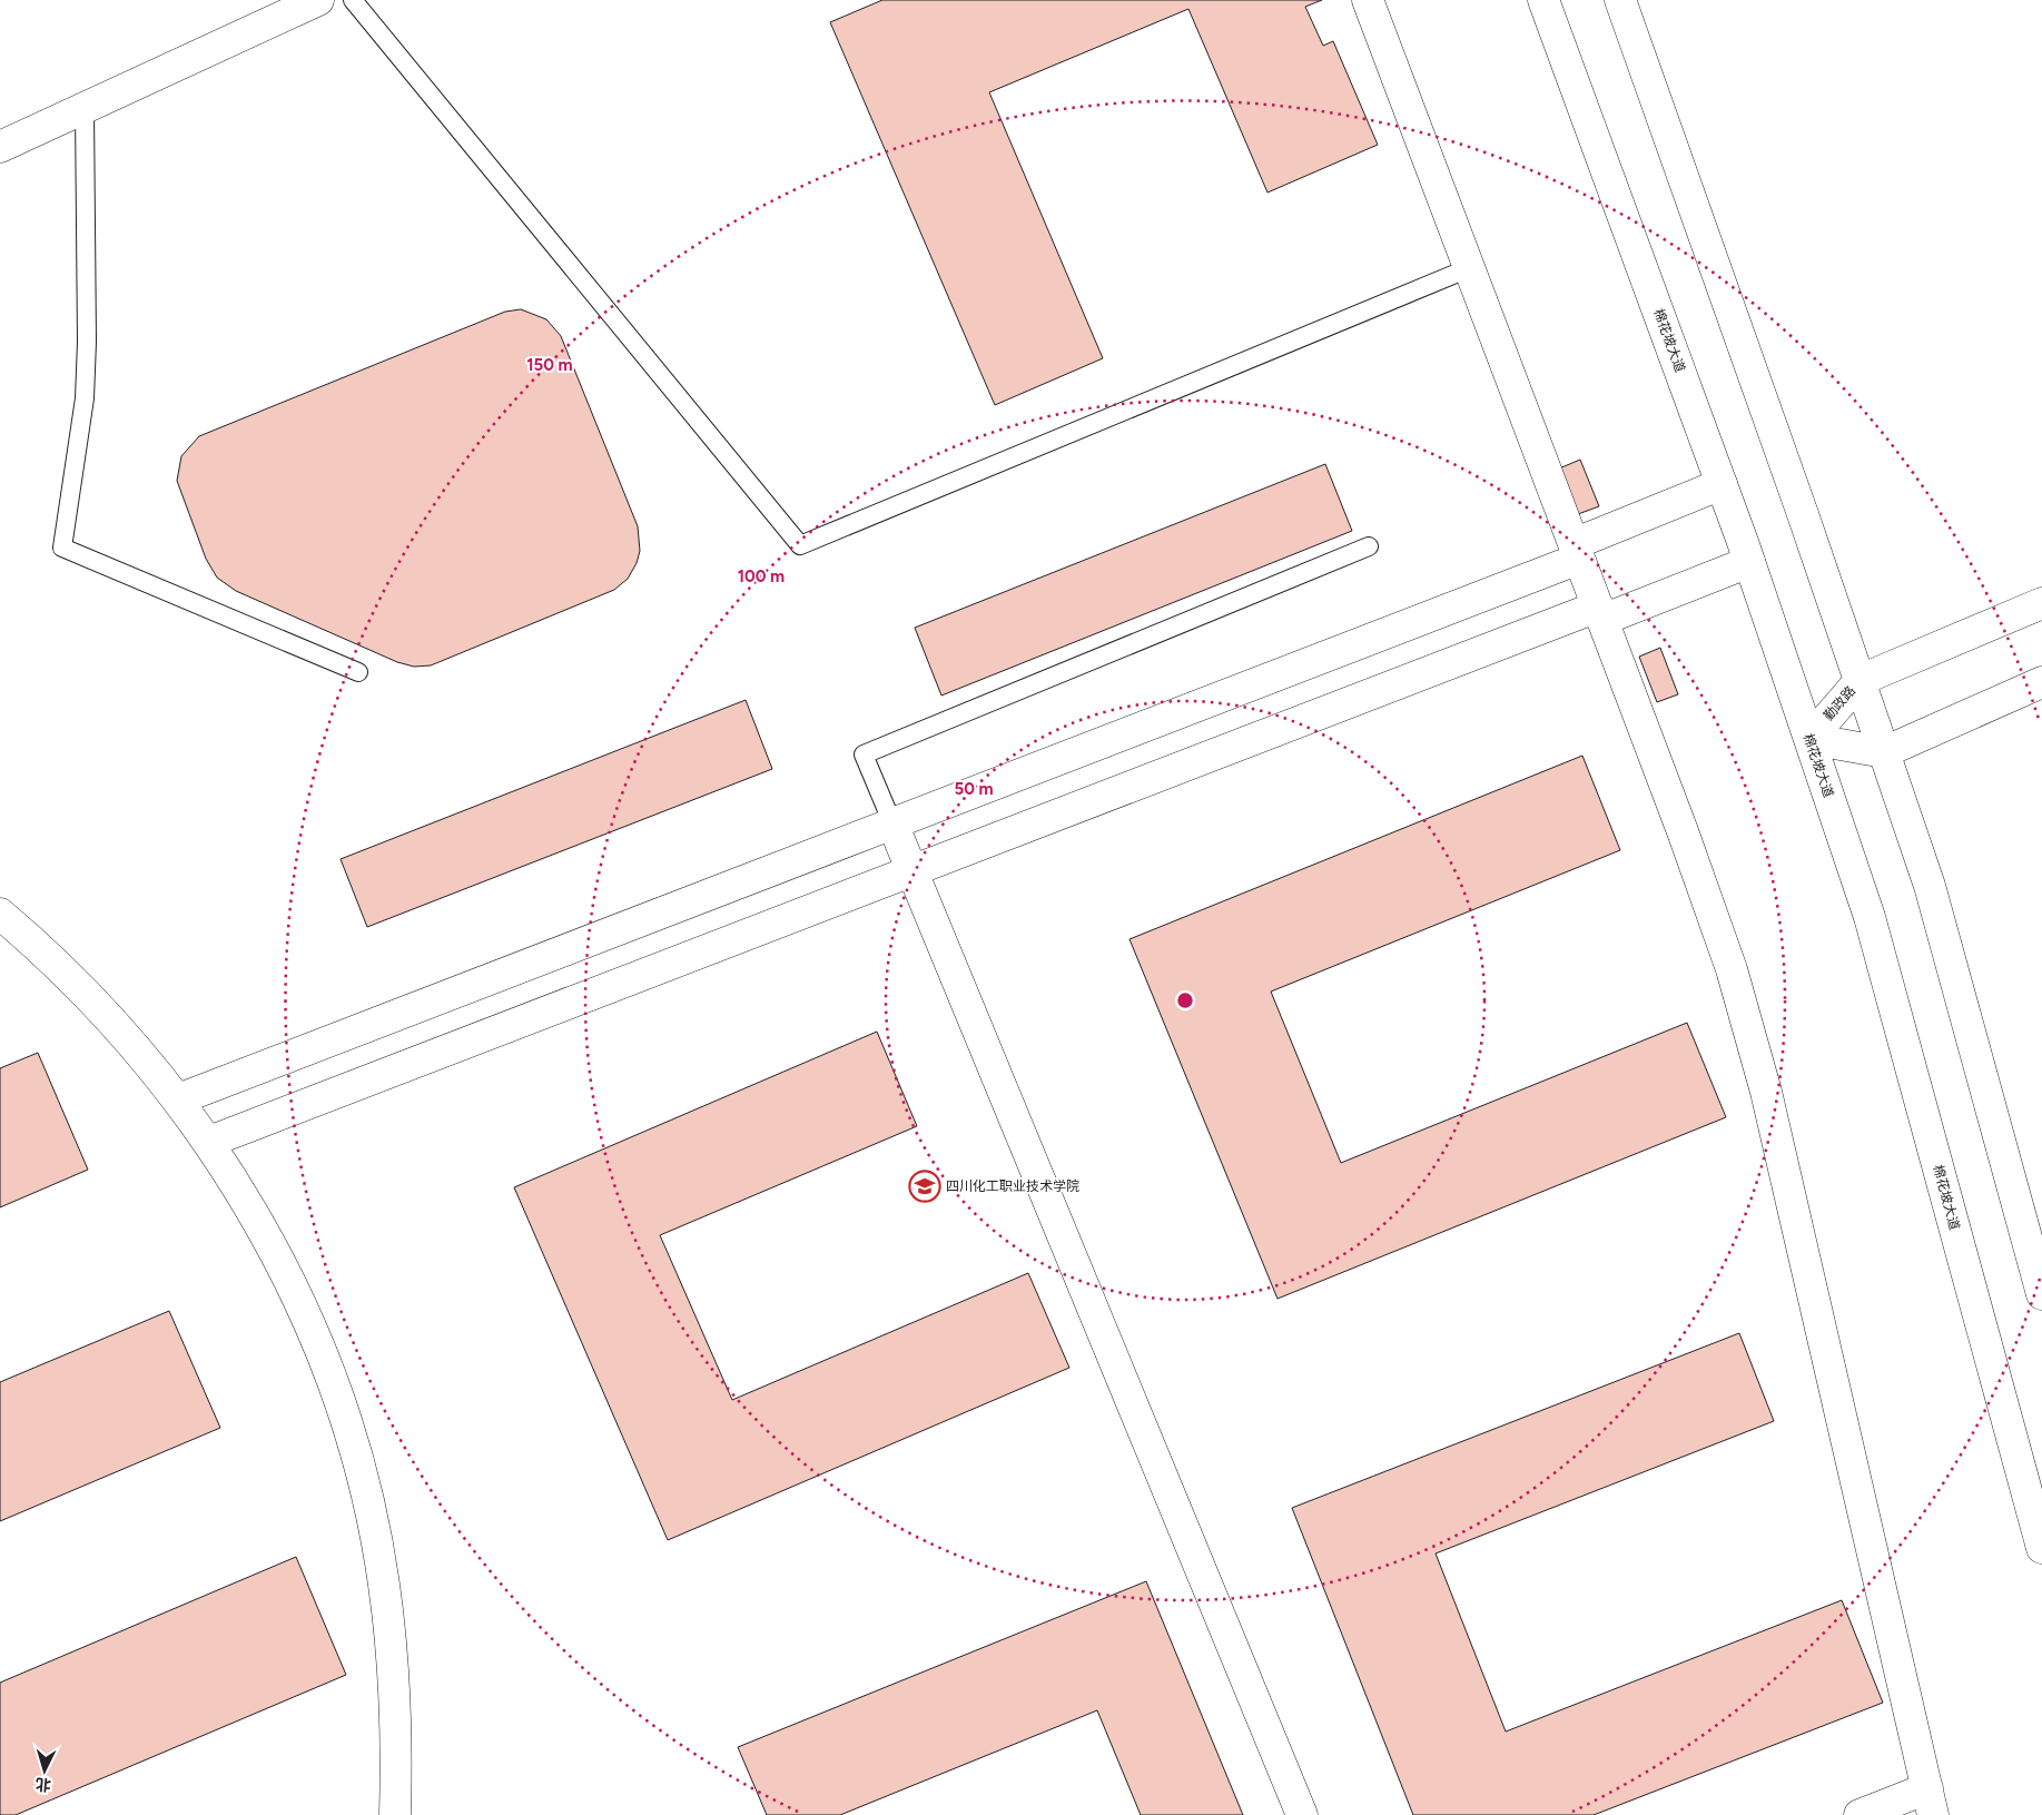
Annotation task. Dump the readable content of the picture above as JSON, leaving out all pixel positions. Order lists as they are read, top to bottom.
{
  "streets": {
    "street": ["棉花坡大道", "勤政路"]
  },
  "crossings": [
    ["棉花坡大道", "勤政路"]
  ],
  "places": {
    "school or university": ["四川化工职业技术学院"]
  },
  "north": "bottom",
  "rings": ["150 m", "100 m", "50 m"]
}
